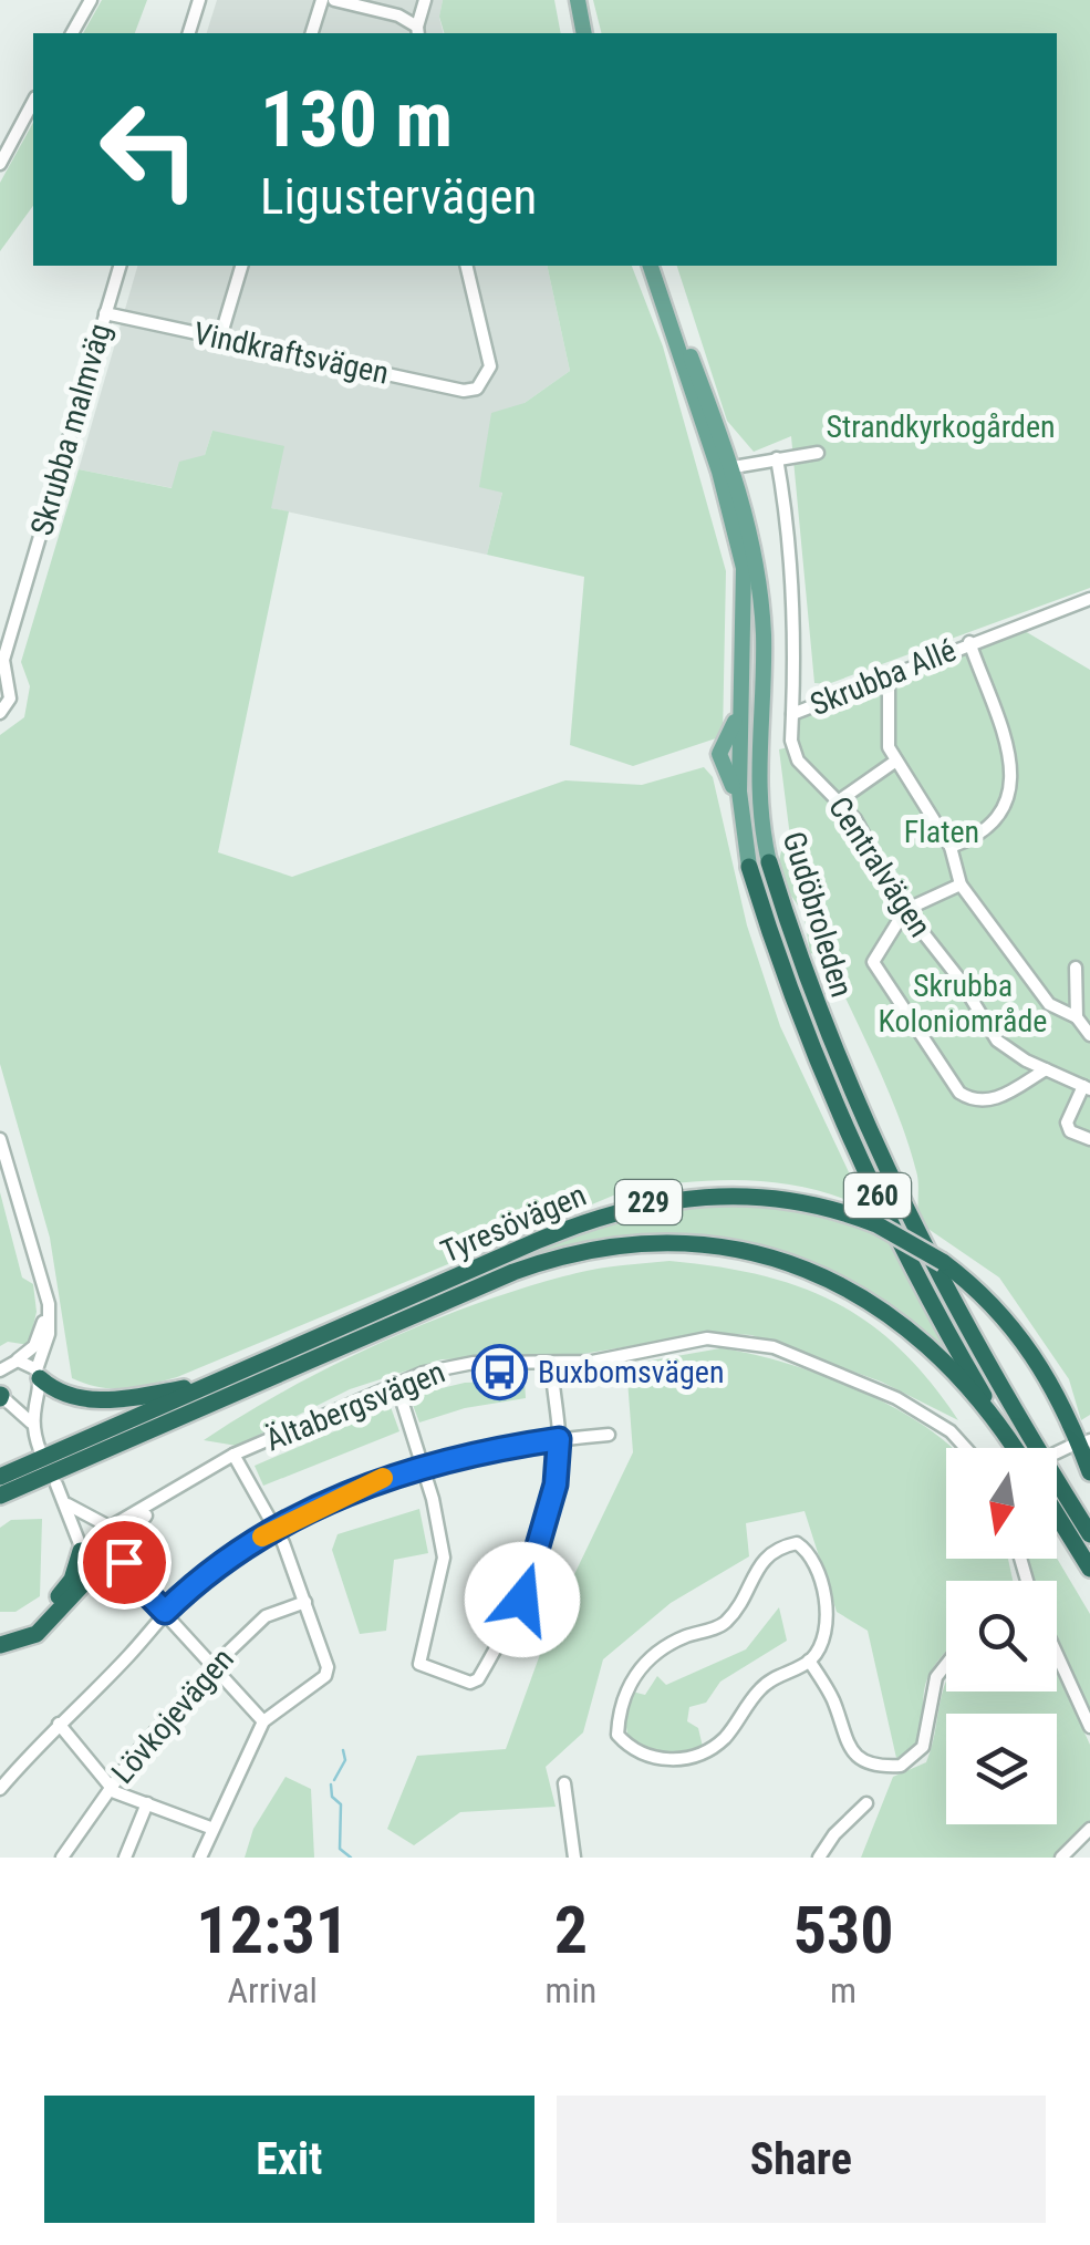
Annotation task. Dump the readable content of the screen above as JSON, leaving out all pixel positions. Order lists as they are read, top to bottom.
{
  "streets": {
    "highway": [
      "Gudöbroleden",
      "260",
      "229",
      "Tyresövägen"
    ],
    "street": [
      "Vindkraftsvägen",
      "Skrubba malmväg",
      "Skrubba Allé",
      "Centralvägen",
      "Ältabergsvägen",
      "Lövkojevägen"
    ]
  },
  "crossings": [
    ["Vindkraftsvägen", "Skrubba malmväg"],
    ["Skrubba Allé", "Centralvägen"],
    ["Gudöbroleden", "Tyresövägen"]
  ],
  "parks": ["Strandkyrkogården", "Flaten", "Skrubba Koloniområde"],
  "places": {
    "bus stop": ["Buxbomsvägen"]
  },
  "north": "bottom",
  "page": {
    "turn": ["130 m", "Ligustervägen"],
    "eta": [
      "12:31",
      "Arrival",
      "2",
      "min",
      "530",
      "m"
    ],
    "buttons": ["Exit", "Share"]
  }
}
